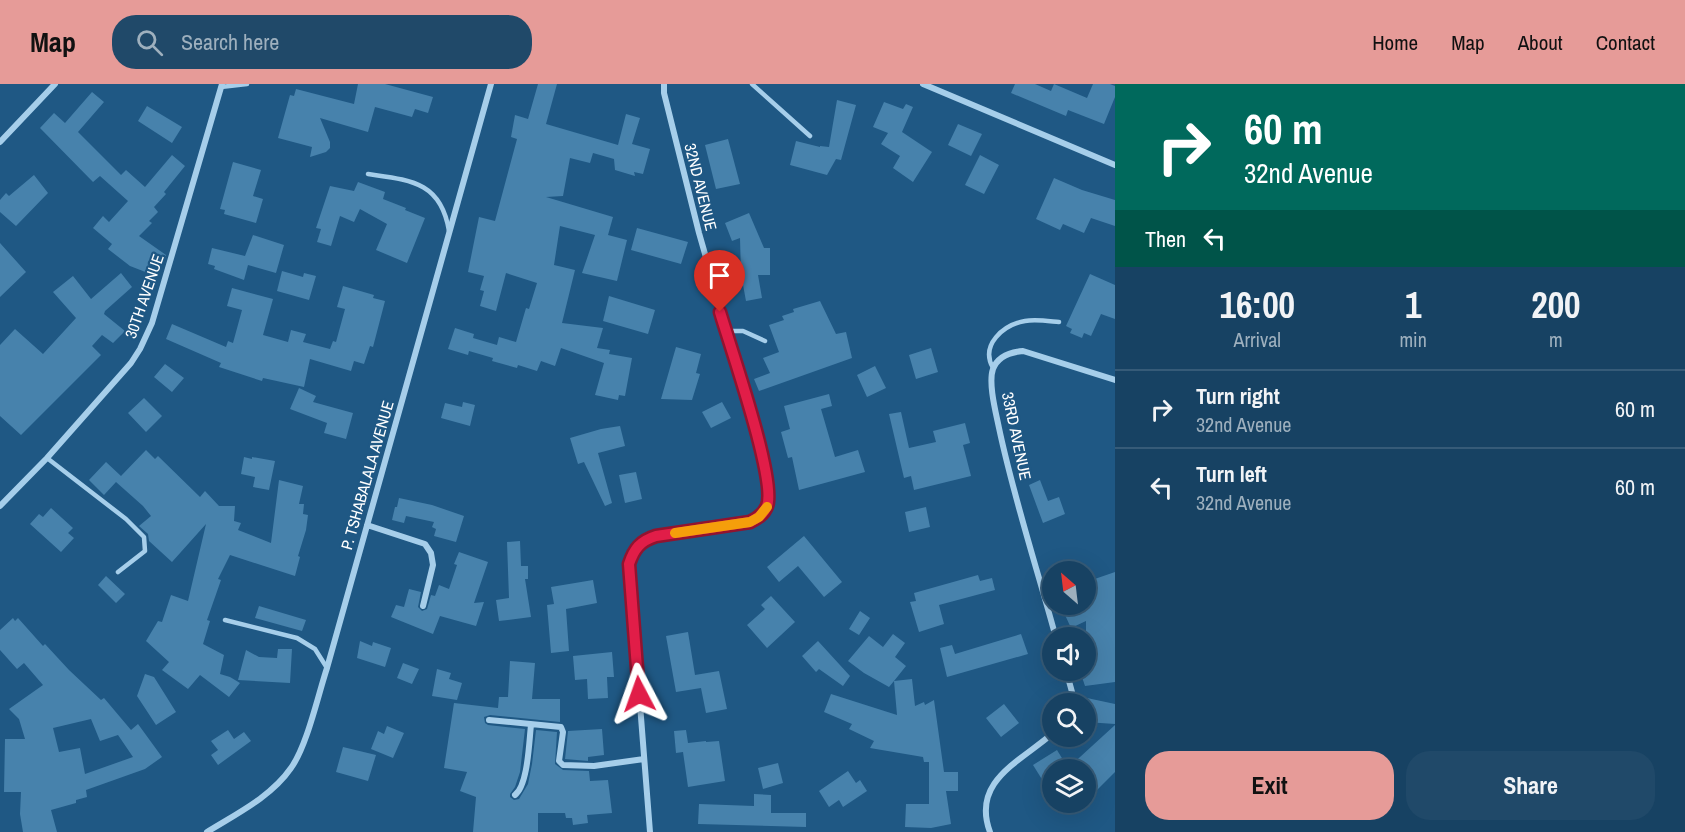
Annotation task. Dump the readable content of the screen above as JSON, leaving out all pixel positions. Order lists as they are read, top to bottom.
{
  "streets": {
    "street": [
      "32ND AVENUE",
      "30TH AVENUE",
      "33RD AVENUE",
      "P. TSHABALALA AVENUE"
    ]
  },
  "north": "top left",
  "page": {
    "header": "Map",
    "search": "Search here",
    "nav": [
      "Home",
      "Map",
      "About",
      "Contact"
    ],
    "turn": ["60 m", "32nd Avenue"],
    "then": "Then",
    "eta": [
      "16:00",
      "Arrival",
      "1",
      "min",
      "200",
      "m"
    ],
    "list": [
      {
        "name": "Turn right",
        "note": "32nd Avenue",
        "value": "60 m"
      },
      {
        "name": "Turn left",
        "note": "32nd Avenue",
        "value": "60 m"
      }
    ],
    "buttons": ["Exit", "Share"]
  }
}
